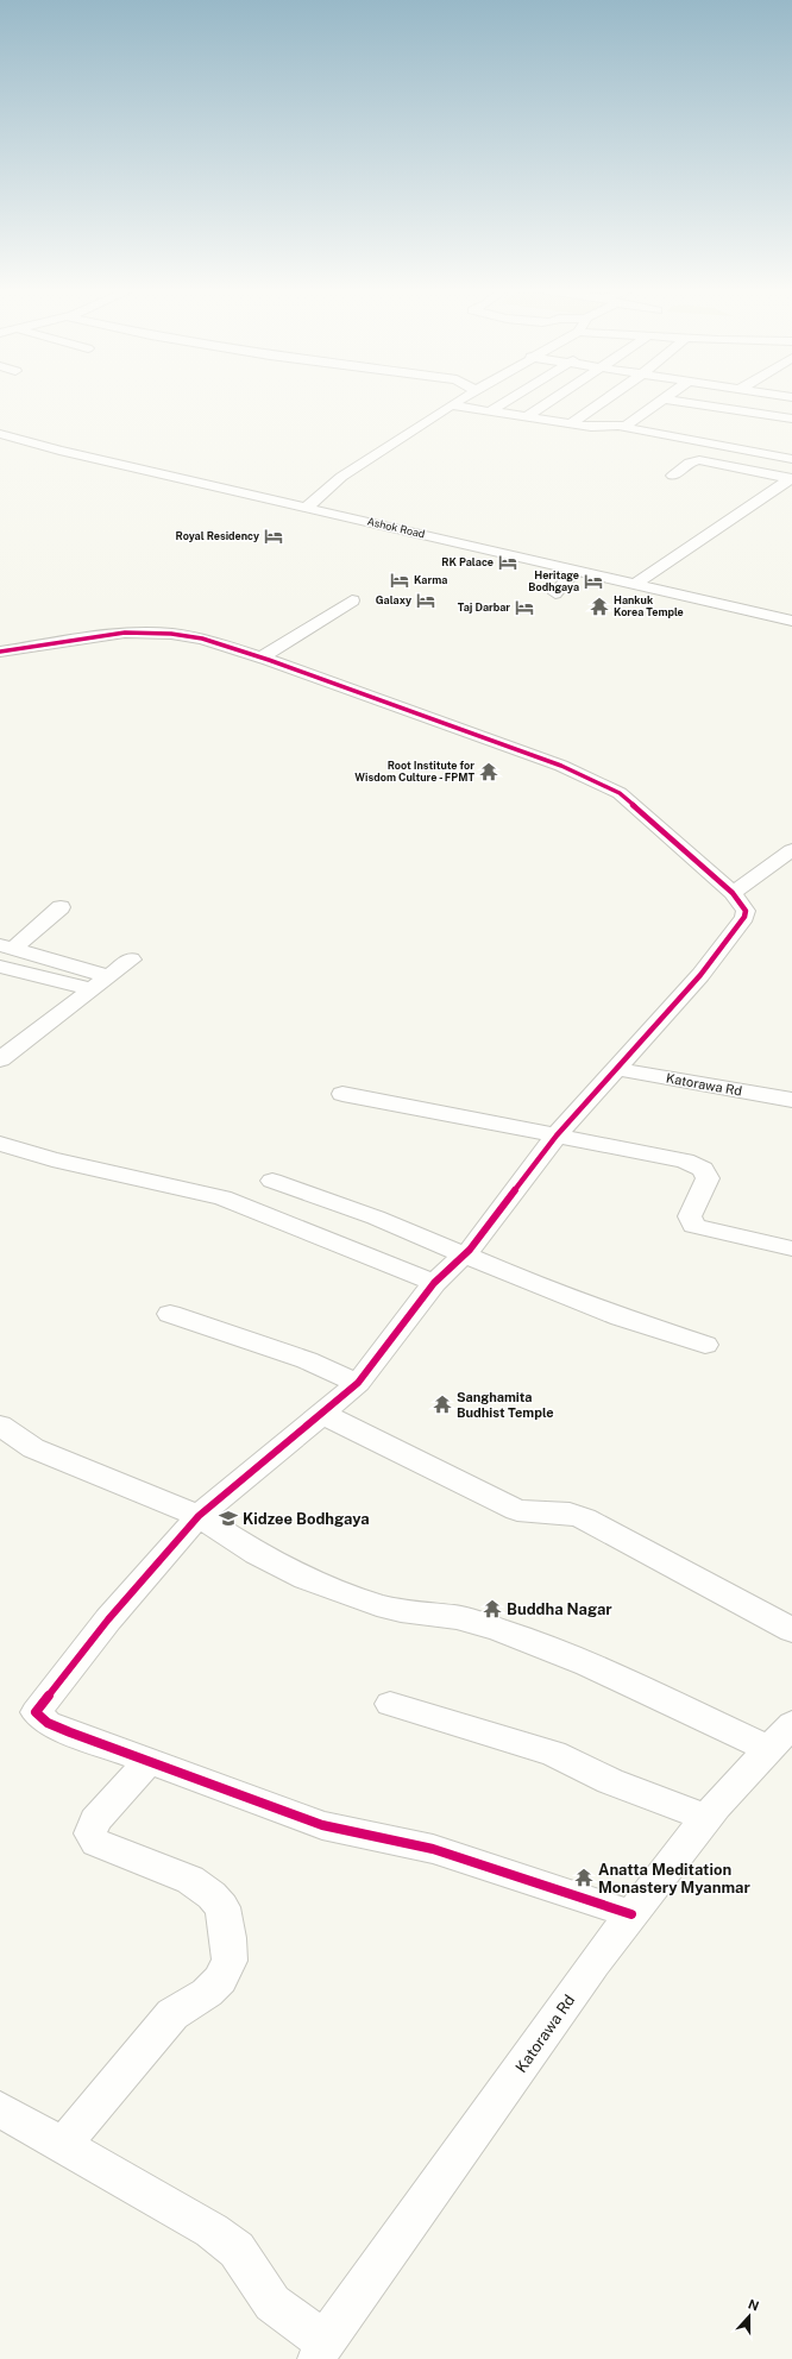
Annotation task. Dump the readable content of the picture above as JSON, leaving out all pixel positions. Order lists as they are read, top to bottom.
{
  "streets": {
    "street": ["Ashok Road", "Katorawa Rd"]
  },
  "places": {
    "hotel": [
      "Royal Residency",
      "RK Palace",
      "Karma",
      "Heritage Bodhgaya",
      "Galaxy",
      "Taj Darbar"
    ],
    "temple": [
      "Hankuk Korea Temple",
      "Root Institute for Wisdom Culture - FPMT",
      "Sanghamita Budhist Temple",
      "Buddha Nagar",
      "Anatta Meditation Monastery Myanmar"
    ],
    "school or university": ["Kidzee Bodhgaya"]
  },
  "north": "top"
}
